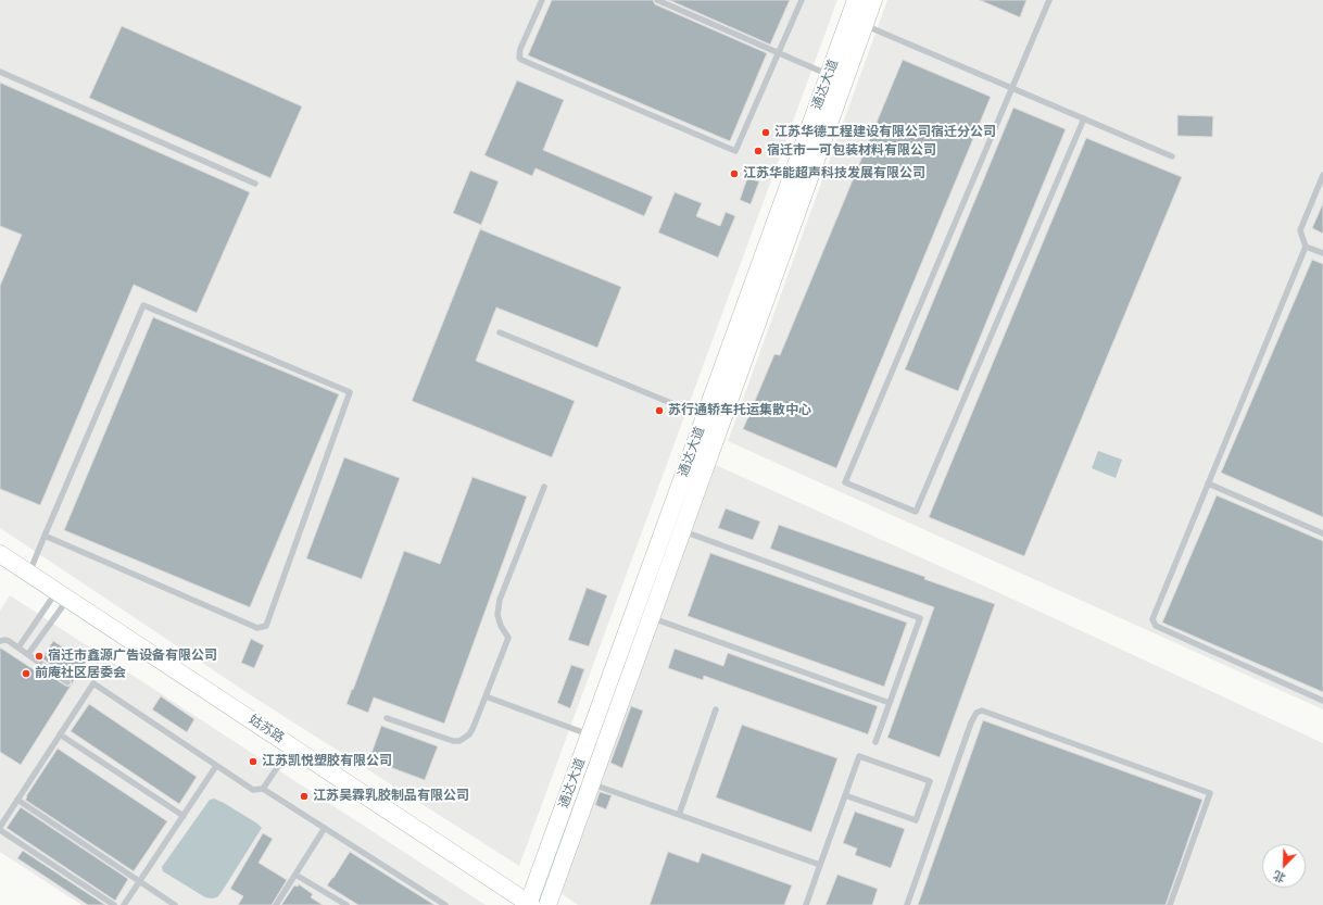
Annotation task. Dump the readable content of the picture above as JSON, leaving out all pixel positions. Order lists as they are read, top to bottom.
{
  "streets": {
    "main road": ["通达大道", "姑苏路"]
  },
  "crossings": [
    ["通达大道", "姑苏路"]
  ],
  "places": [
    "江苏华德工程建设有限公司宿迁分公司",
    "宿迁市一可包装材料有限公司",
    "江苏华能超声科技发展有限公司",
    "苏行通轿车托运集散中心",
    "宿迁市鑫源广告设备有限公司",
    "前庵社区居委会",
    "江苏凯悦塑胶有限公司",
    "江苏昊霖乳胶制品有限公司"
  ],
  "north": "bottom left"
}
